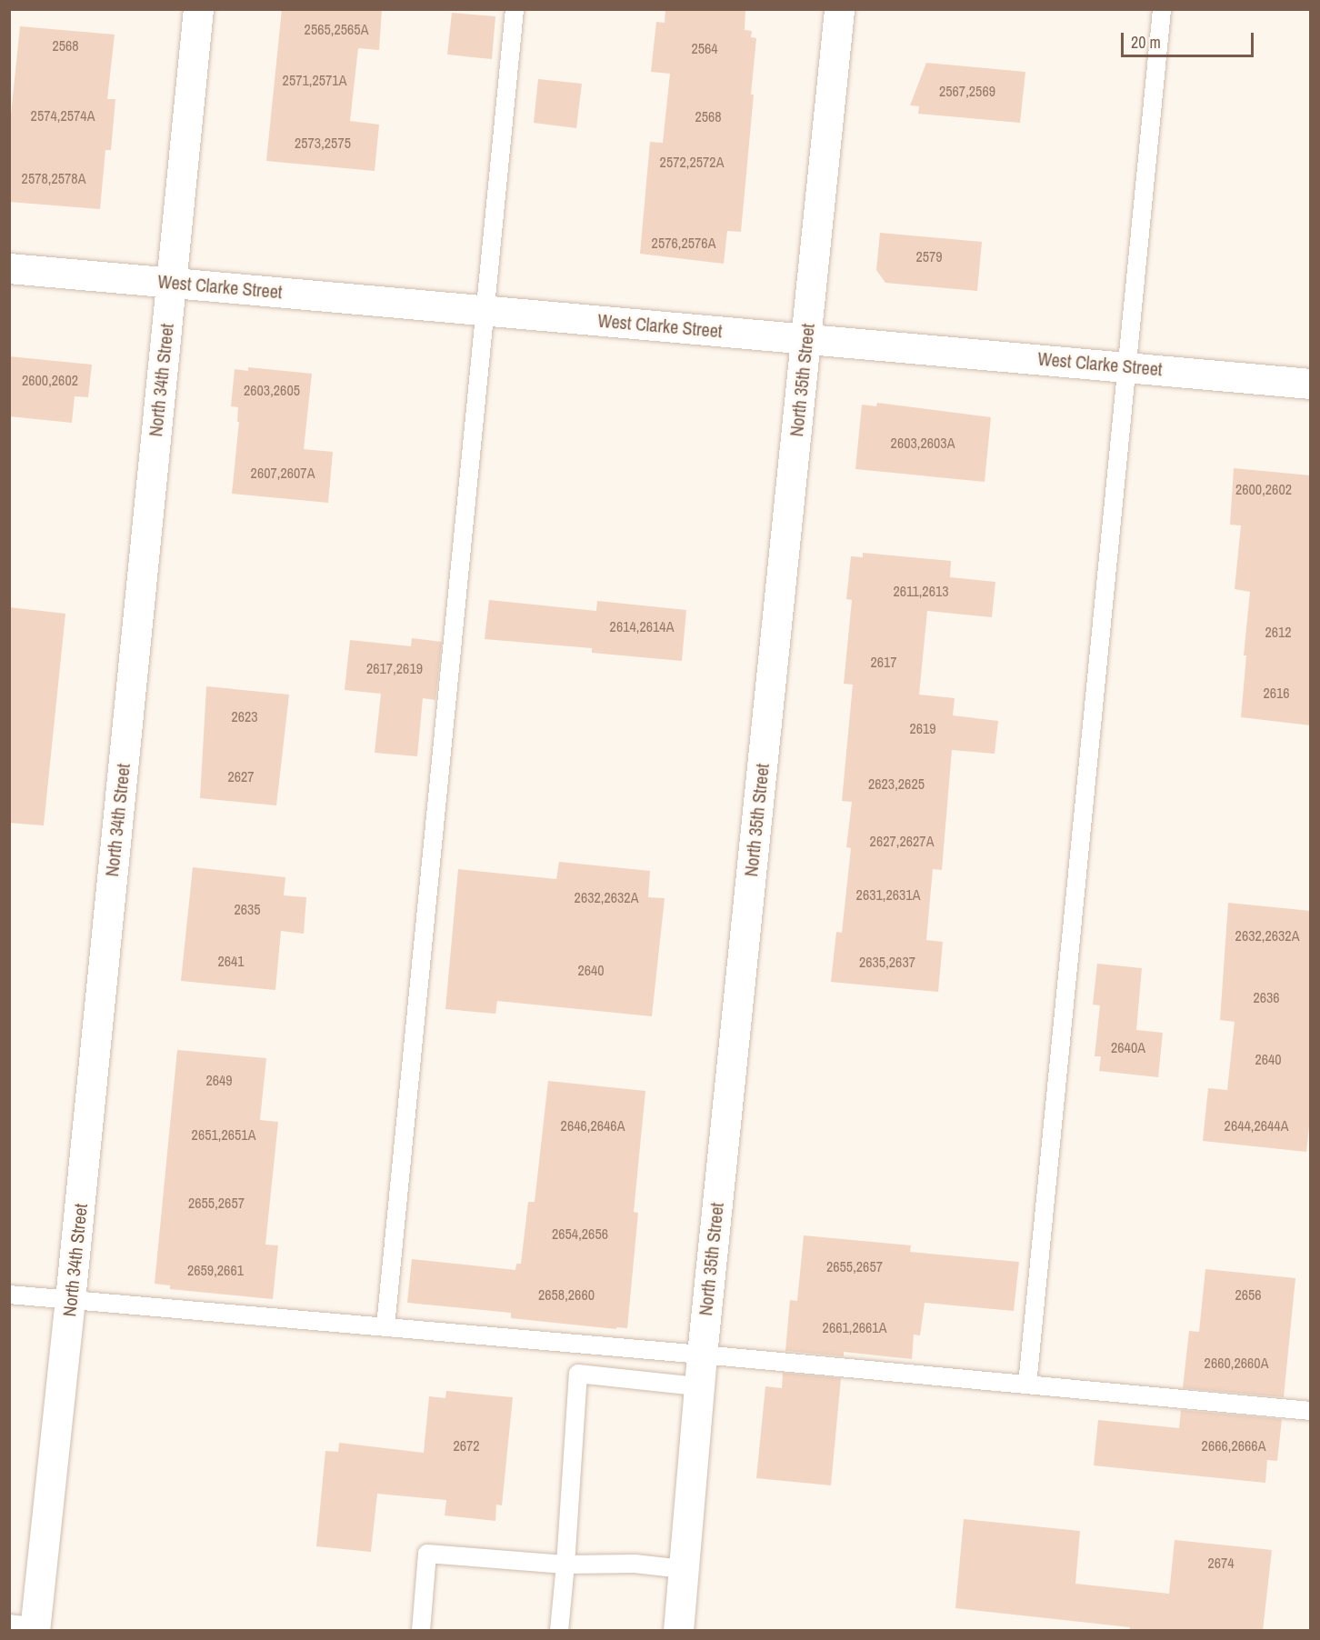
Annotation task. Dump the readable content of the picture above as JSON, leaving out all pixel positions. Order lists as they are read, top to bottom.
{
  "streets": {
    "street": ["West Clarke Street", "North 34th Street", "North 35th Street"]
  },
  "crossings": [
    ["West Clarke Street", "North 34th Street"],
    ["West Clarke Street", "North 35th Street"]
  ],
  "house_numbers": [
    "2565,2565A",
    "2568",
    "2564",
    "2571,2571A",
    "2567,2569",
    "2574,2574A",
    "2568",
    "2573,2575",
    "2572,2572A",
    "2578,2578A",
    "2576,2576A",
    "2579",
    "2600,2602",
    "2603,2605",
    "2603,2603A",
    "2607,2607A",
    "2600,2602",
    "2611,2613",
    "2614,2614A",
    "2612",
    "2617",
    "2617,2619",
    "2616",
    "2623",
    "2619",
    "2627",
    "2623,2625",
    "2627,2627A",
    "2631,2631A",
    "2632,2632A",
    "2635",
    "2632,2632A",
    "2641",
    "2635,2637",
    "2640",
    "2636",
    "2640A",
    "2640",
    "2649",
    "2646,2646A",
    "2644,2644A",
    "2651,2651A",
    "2655,2657",
    "2654,2656",
    "2655,2657",
    "2659,2661",
    "2658,2660",
    "2656",
    "2661,2661A",
    "2660,2660A",
    "2672",
    "2666,2666A",
    "2674"
  ],
  "scale_bar": "20 m"
}
